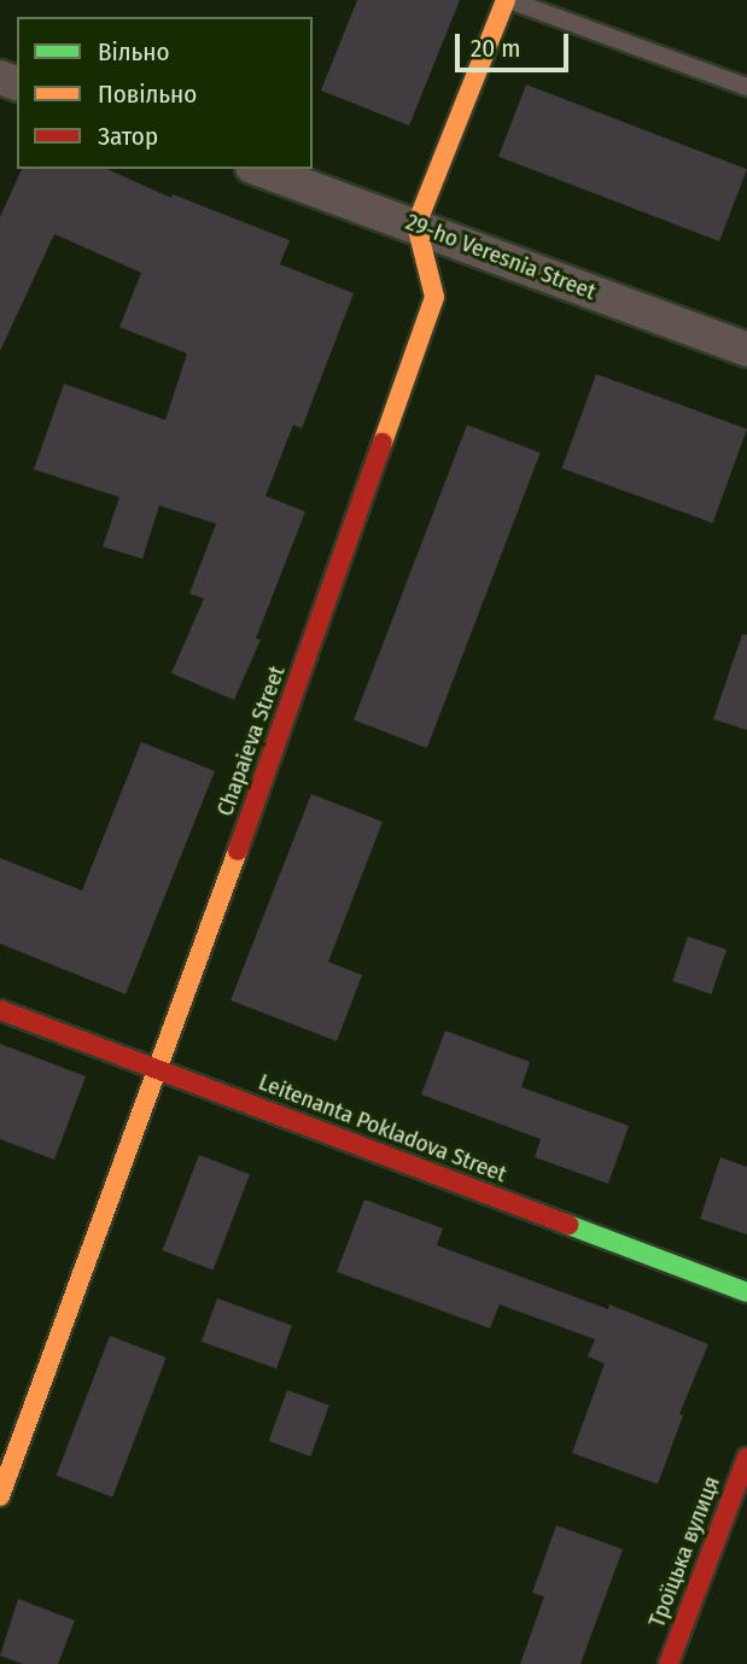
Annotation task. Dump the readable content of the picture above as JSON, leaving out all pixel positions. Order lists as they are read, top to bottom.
{
  "streets": {
    "street": [
      "29-ho Veresnia Street",
      "Chapaieva Street",
      "Leitenanta Pokladova Street",
      "Троїцька вулиця"
    ]
  },
  "crossings": [
    ["29-ho Veresnia Street", "Chapaieva Street"],
    ["Chapaieva Street", "Leitenanta Pokladova Street"]
  ],
  "legend": ["Вільно", "Повільно", "Затор"],
  "scale_bar": "20 m"
}
